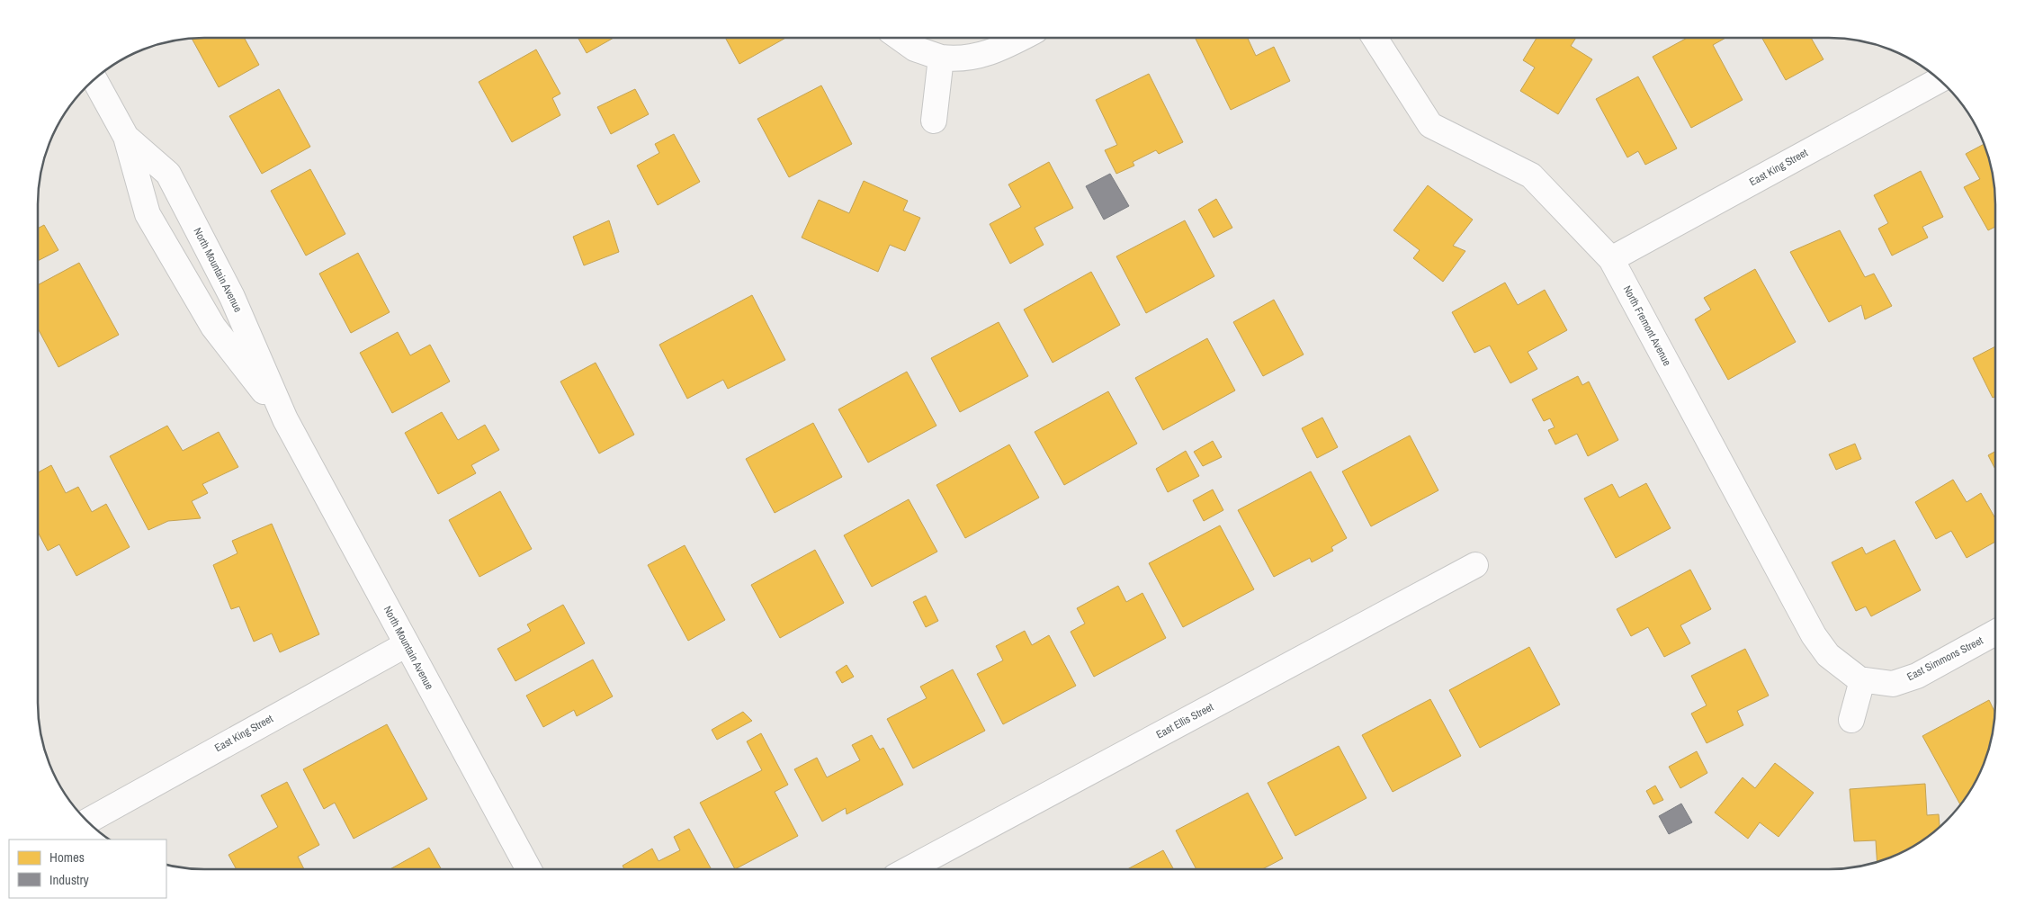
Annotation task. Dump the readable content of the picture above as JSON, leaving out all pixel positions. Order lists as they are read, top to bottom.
{
  "streets": {
    "street": [
      "East King Street",
      "North Mountain Avenue",
      "North Fremont Avenue",
      "East Simmons Street",
      "East Ellis Street"
    ]
  },
  "crossings": [
    ["East King Street", "North Mountain Avenue"],
    ["East King Street", "North Fremont Avenue"],
    ["North Fremont Avenue", "East Simmons Street"]
  ],
  "legend": ["Homes", "Industry"]
}
